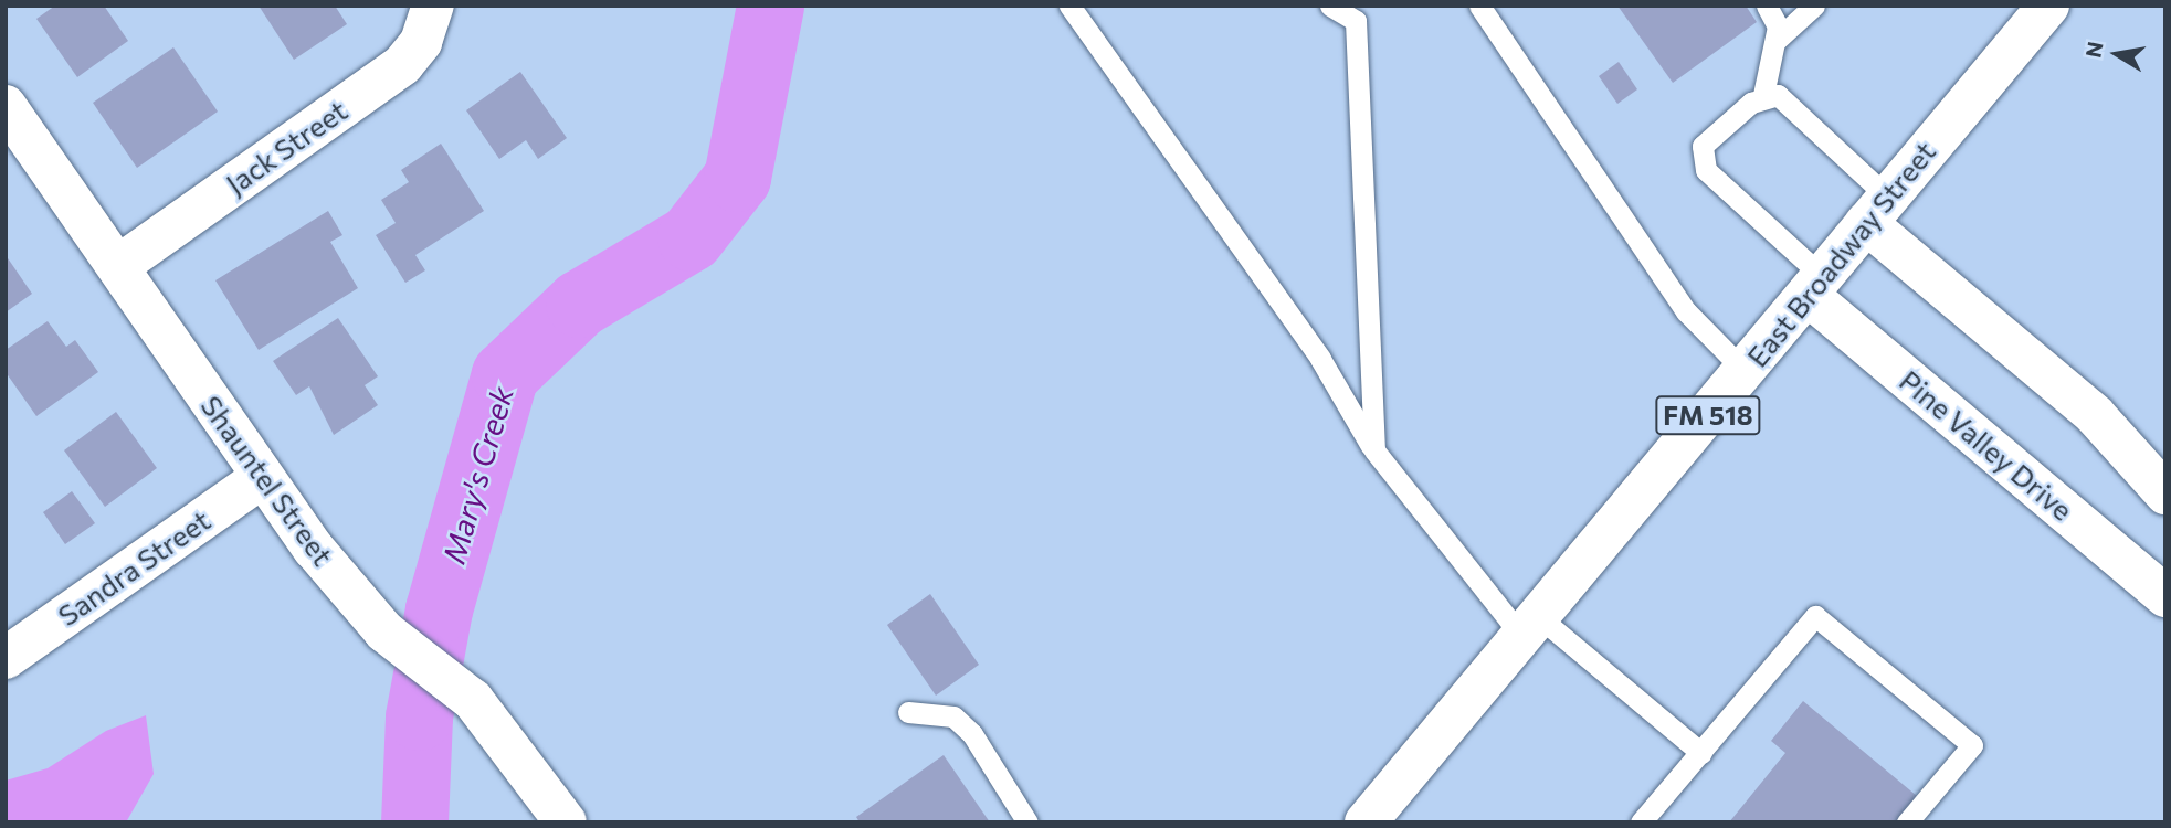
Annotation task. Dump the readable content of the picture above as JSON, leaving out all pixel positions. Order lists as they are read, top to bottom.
{
  "streets": {
    "street": [
      "Jack Street",
      "East Broadway Street",
      "FM 518",
      "Pine Valley Drive",
      "Shauntel Street",
      "Sandra Street"
    ]
  },
  "crossings": [
    ["Jack Street", "Shauntel Street"],
    ["East Broadway Street", "Pine Valley Drive"],
    ["Shauntel Street", "Sandra Street"]
  ],
  "water": ["Mary's Creek"],
  "north": "left"
}
